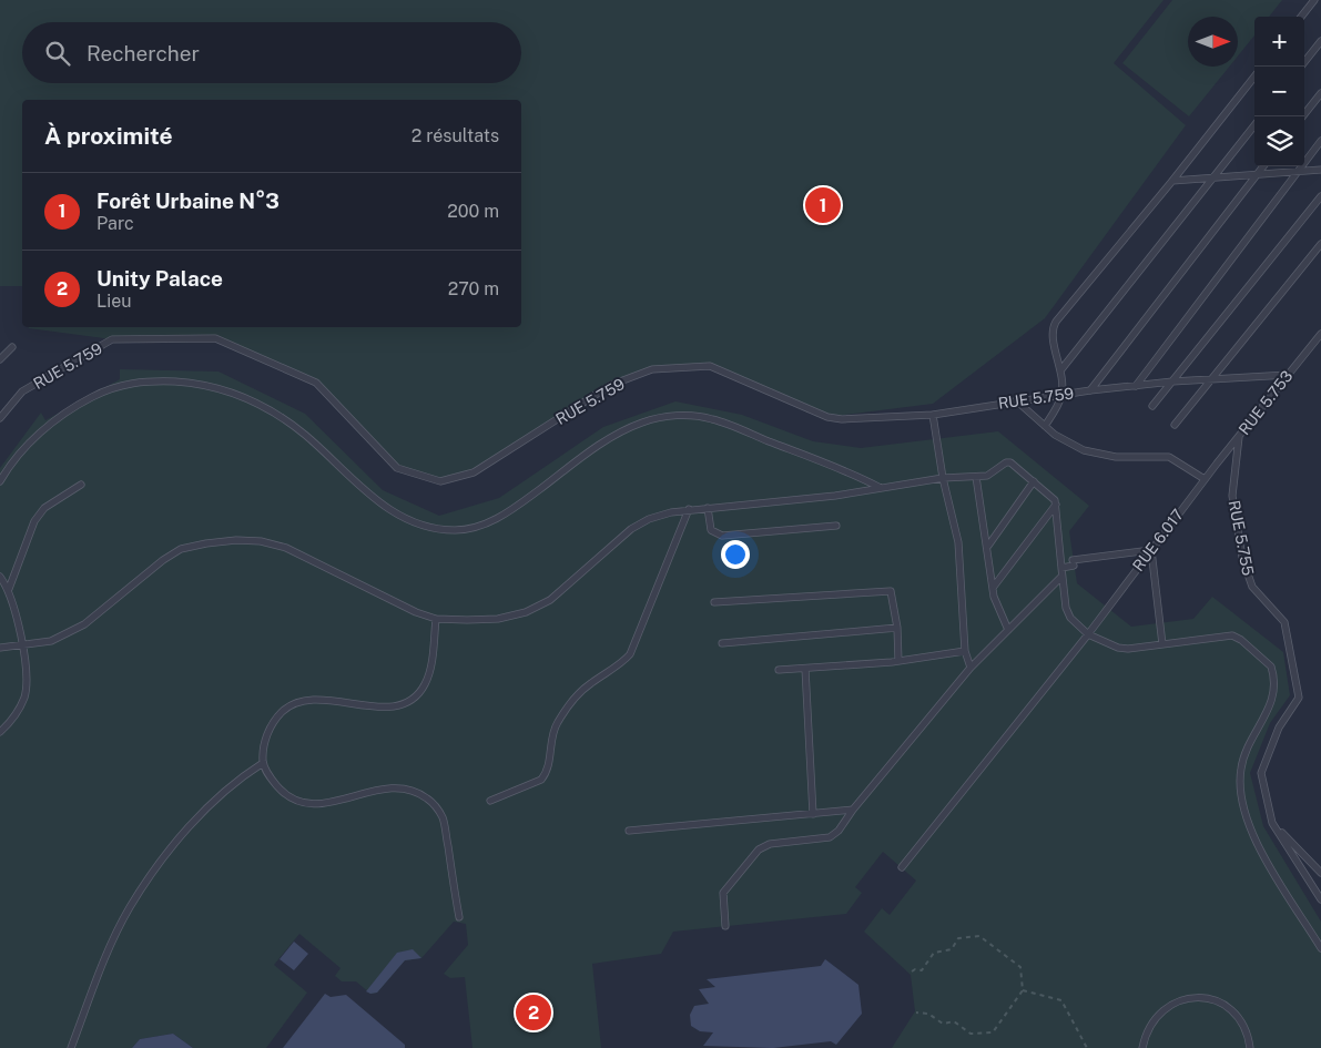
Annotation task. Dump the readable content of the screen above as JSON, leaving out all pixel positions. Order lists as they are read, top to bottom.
{
  "streets": {
    "lane": [
      "RUE 5.759",
      "RUE 5.753",
      "RUE 5.755",
      "RUE 6.017"
    ]
  },
  "crossings": [
    ["RUE 5.759", "RUE 5.753"],
    ["RUE 5.753", "RUE 5.755"],
    ["RUE 5.753", "RUE 6.017"]
  ],
  "north": "right",
  "page": {
    "map_buttons": ["+", "−"],
    "search": "Rechercher",
    "heading": ["À proximité", "2 résultats"],
    "list": [
      {
        "mark": "1",
        "name": "Forêt Urbaine N°3",
        "note": "Parc",
        "value": "200 m"
      },
      {
        "mark": "2",
        "name": "Unity Palace",
        "note": "Lieu",
        "value": "270 m"
      }
    ],
    "pins": ["1", "2"]
  }
}
